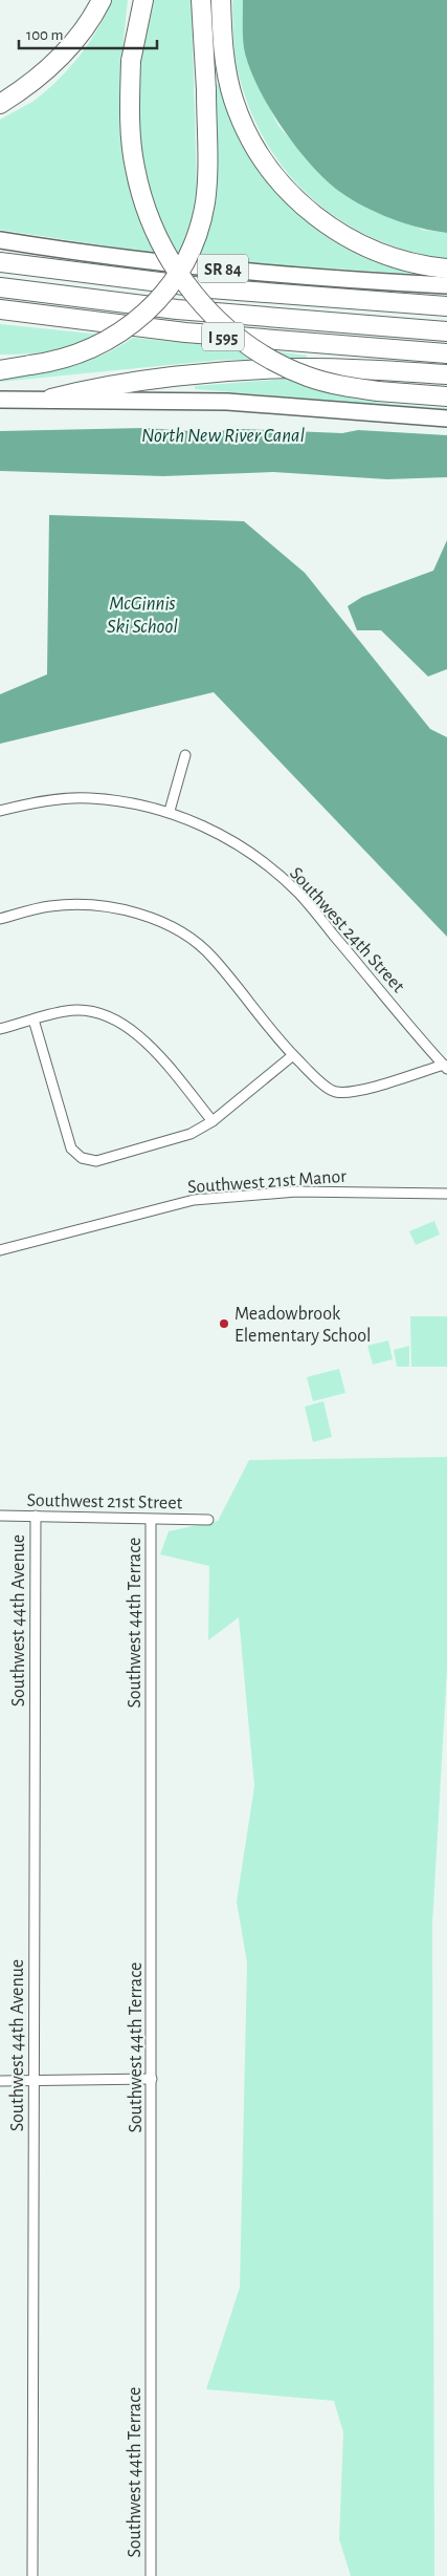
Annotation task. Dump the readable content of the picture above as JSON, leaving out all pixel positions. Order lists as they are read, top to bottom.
{
  "streets": {
    "highway": ["I 595"],
    "main road": ["SR 84"],
    "street": [
      "Southwest 24th Street",
      "Southwest 21st Manor",
      "Southwest 21st Street",
      "Southwest 44th Avenue",
      "Southwest 44th Terrace"
    ]
  },
  "crossings": [
    ["Southwest 21st Street", "Southwest 44th Avenue"],
    ["Southwest 21st Street", "Southwest 44th Terrace"]
  ],
  "water": ["North New River Canal", "McGinnis Ski School"],
  "places": ["Meadowbrook Elementary School"],
  "scale_bar": "100 m"
}
